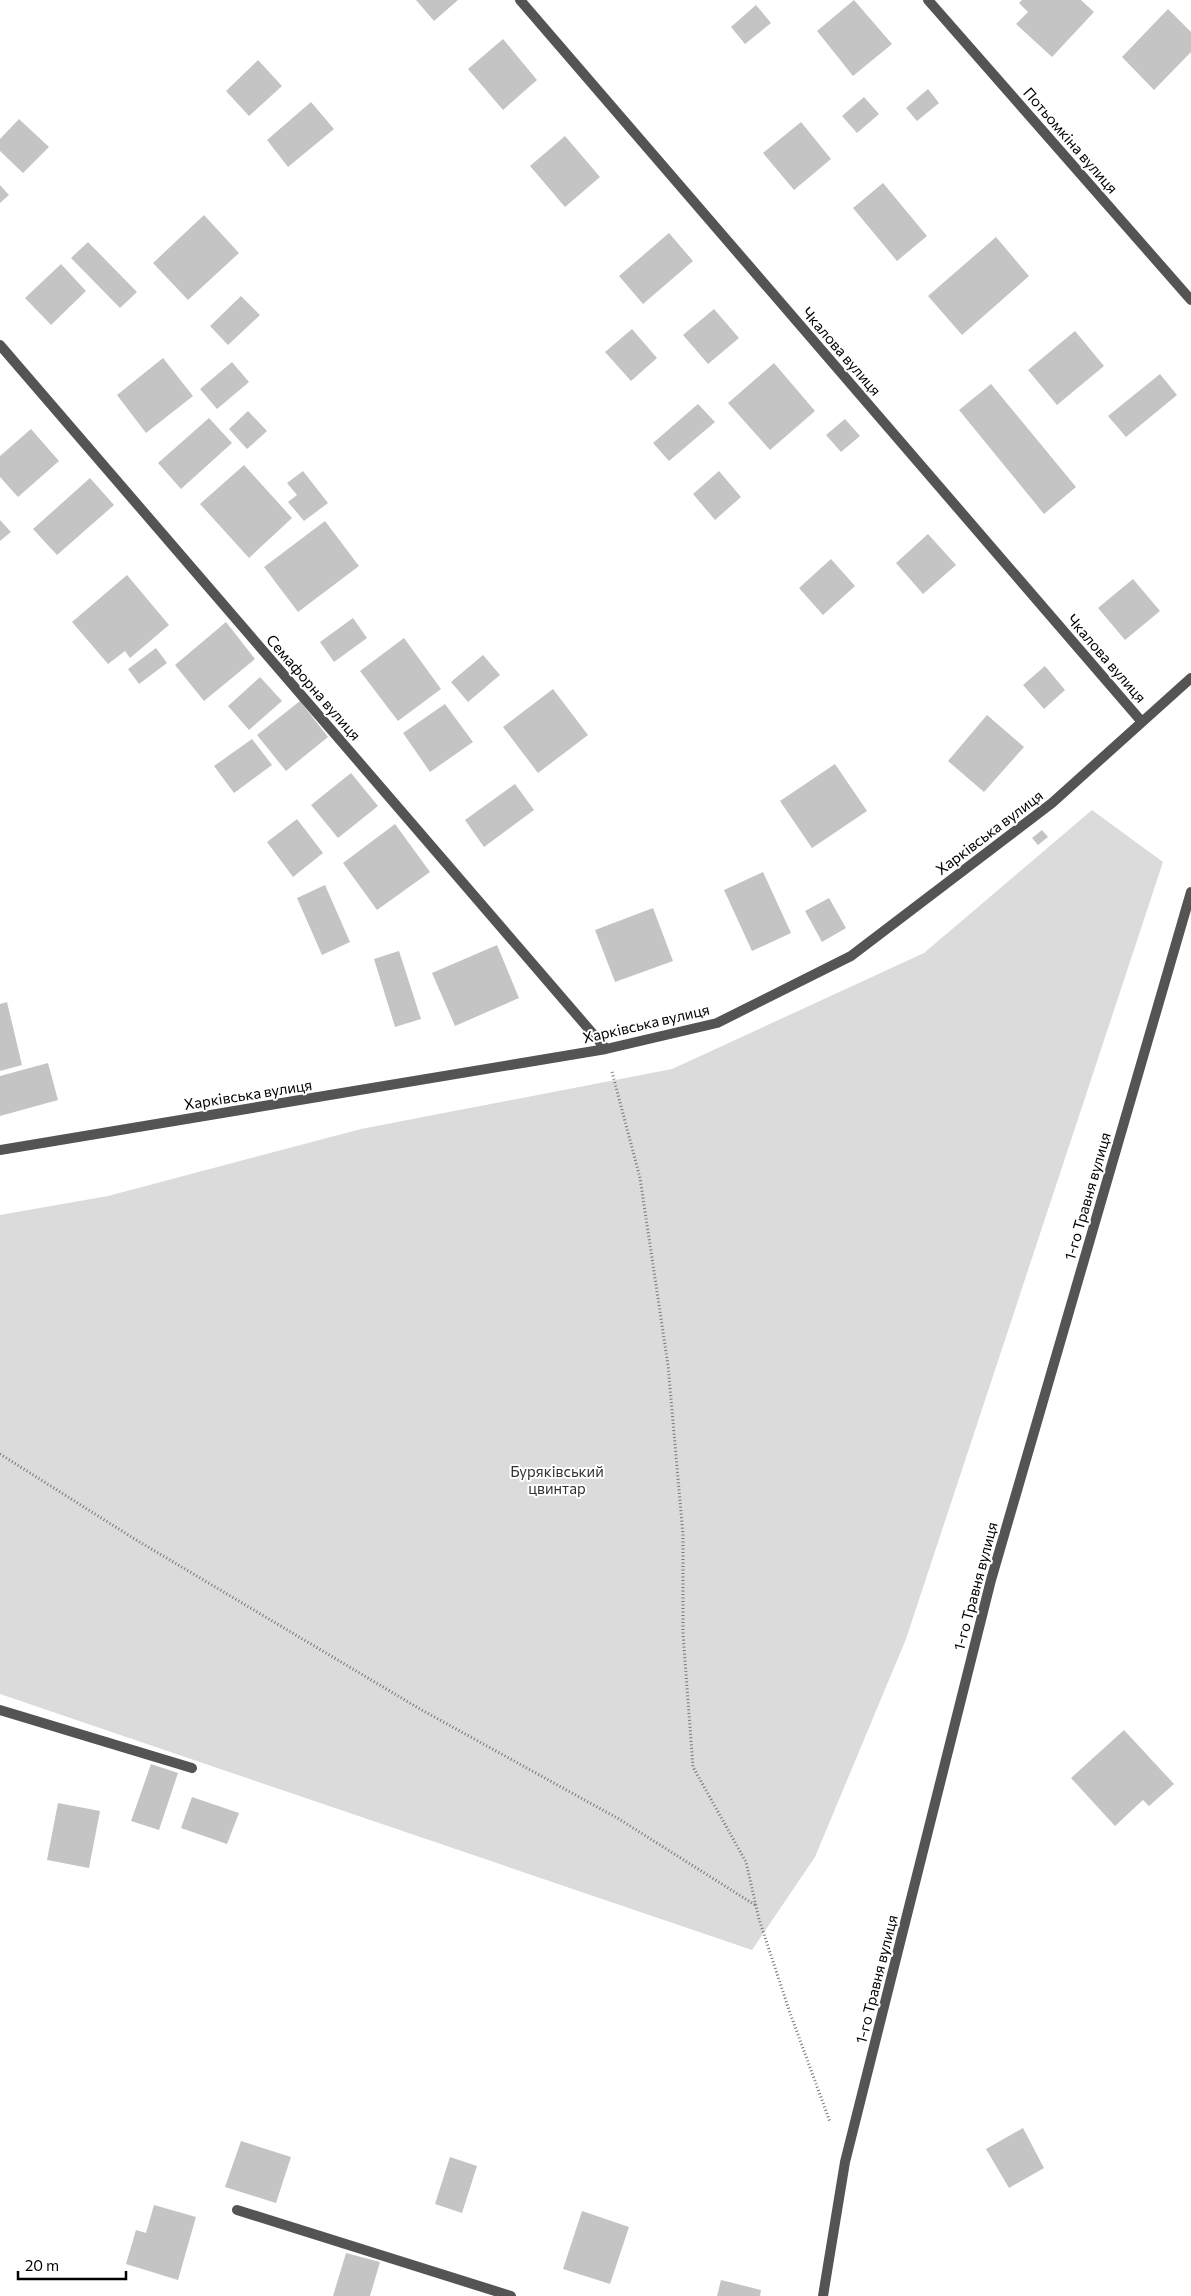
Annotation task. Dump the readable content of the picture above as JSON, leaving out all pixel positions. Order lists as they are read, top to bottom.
{
  "streets": {
    "street": [
      "Потьомкіна вулиця",
      "Чкалова вулиця",
      "Семафорна вулиця",
      "Харківська вулиця",
      "1-го Травня вулиця"
    ]
  },
  "crossings": [
    ["Чкалова вулиця", "Харківська вулиця"],
    ["Семафорна вулиця", "Харківська вулиця"]
  ],
  "parks": ["Буряківський цвинтар"],
  "scale_bar": "20 m"
}
